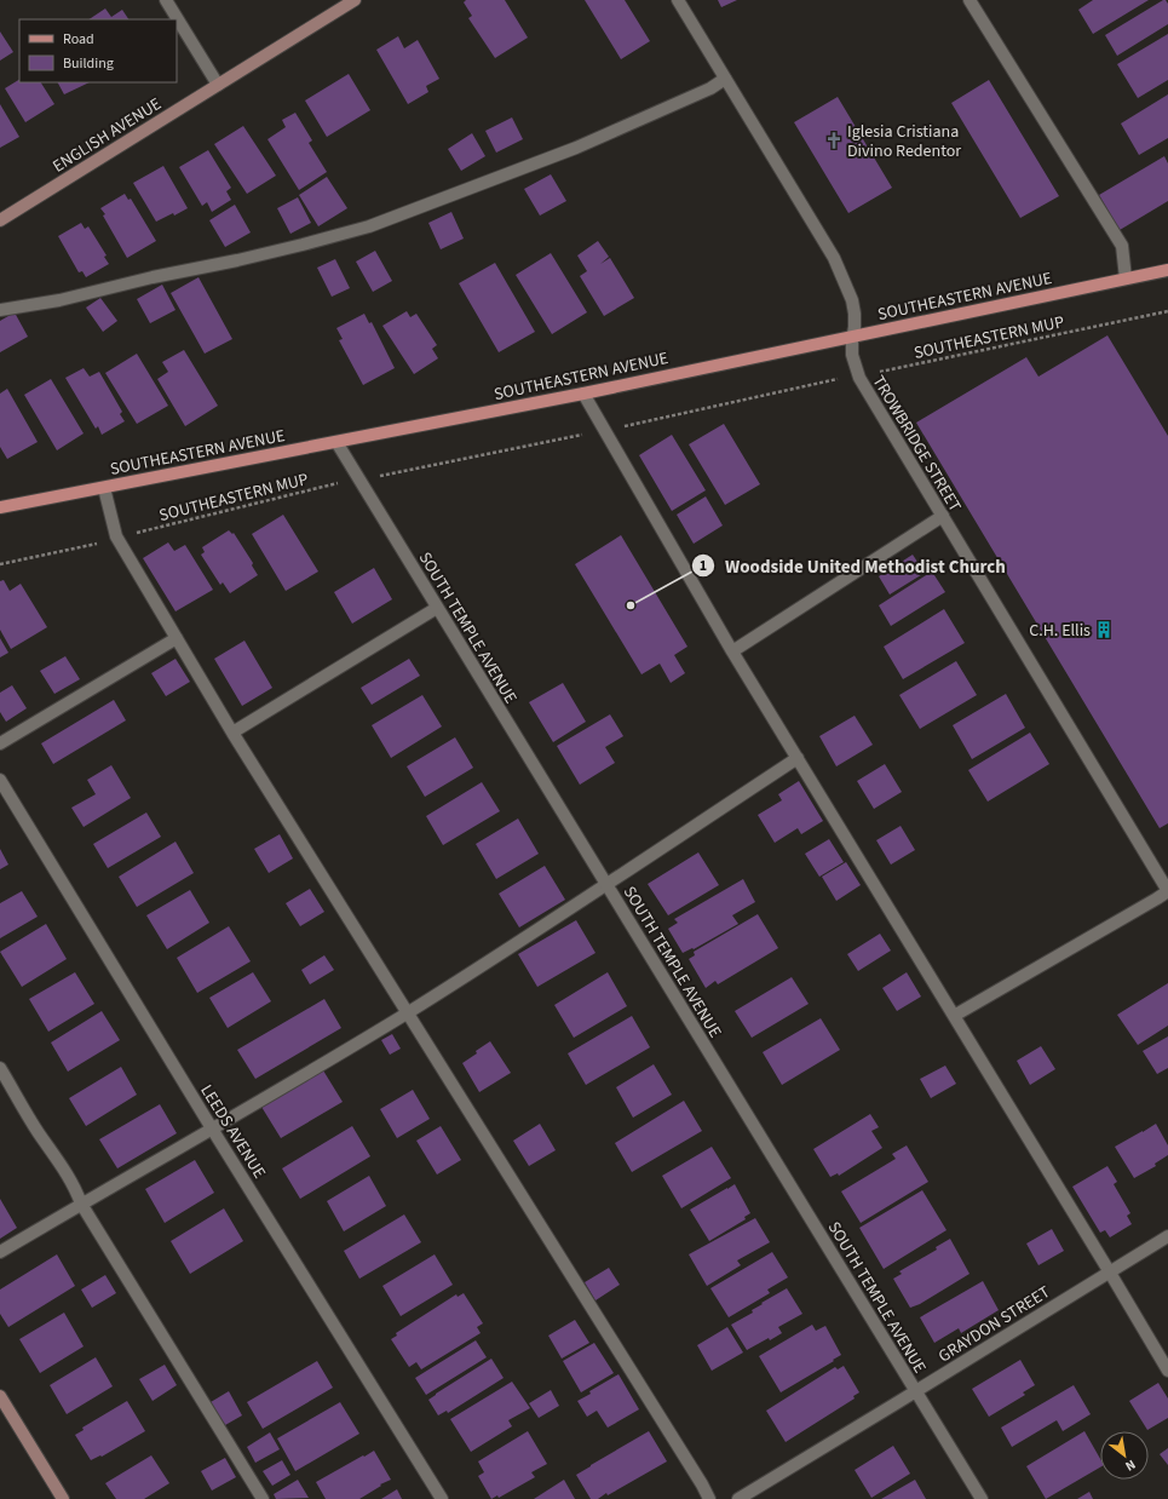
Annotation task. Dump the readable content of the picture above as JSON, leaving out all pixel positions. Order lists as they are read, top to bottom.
{
  "streets": {
    "main road": ["ENGLISH AVENUE", "SOUTHEASTERN AVENUE"],
    "street": [
      "TROWBRIDGE STREET",
      "SOUTH TEMPLE AVENUE",
      "LEEDS AVENUE",
      "GRAYDON STREET"
    ],
    "path": ["SOUTHEASTERN MUP"]
  },
  "crossings": [
    ["SOUTHEASTERN AVENUE", "TROWBRIDGE STREET"],
    ["SOUTHEASTERN AVENUE", "SOUTH TEMPLE AVENUE"],
    ["SOUTH TEMPLE AVENUE", "GRAYDON STREET"]
  ],
  "places": {
    "church": ["Iglesia Cristiana Divino Redentor"],
    "other": ["Woodside United Methodist Church"],
    "building": ["C.H. Ellis"]
  },
  "legend": ["Road", "Building"],
  "north": "bottom right"
}
